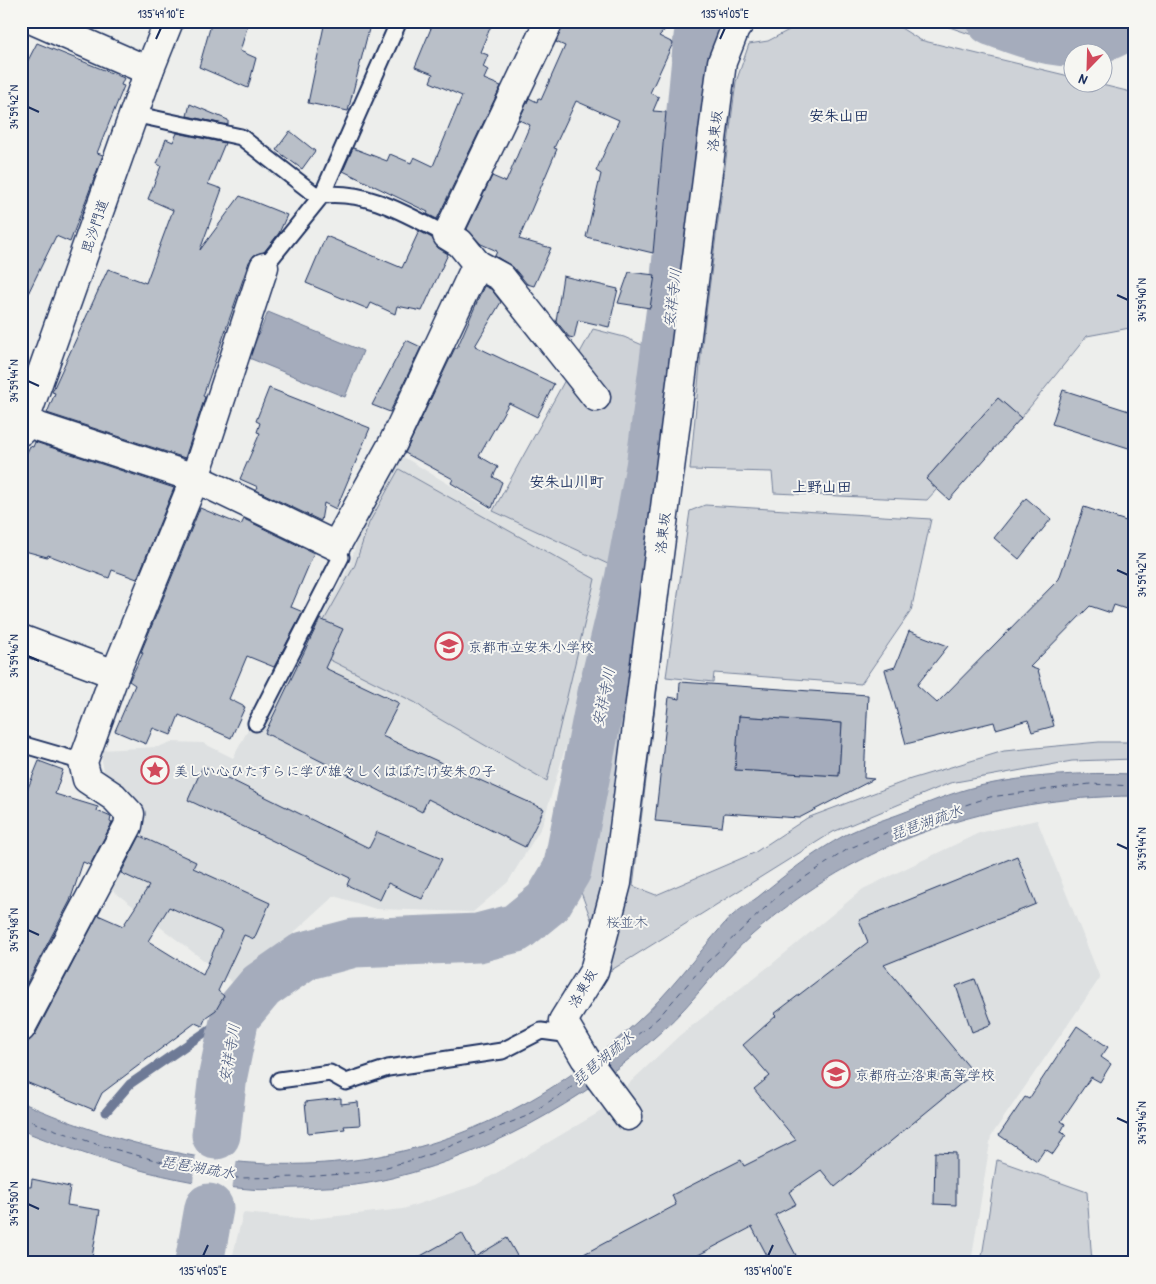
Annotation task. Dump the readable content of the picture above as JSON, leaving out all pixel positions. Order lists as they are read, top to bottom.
{
  "streets": {
    "street": ["洛東坂", "毘沙門道"]
  },
  "districts": ["安朱山田", "安朱山川町", "上野山田"],
  "water": ["安祥寺川", "琵琶湖疏水"],
  "parks": ["桜並木"],
  "places": {
    "school or university": ["京都市立安朱小学校", "京都府立洛東高等学校"],
    "place": ["美しい心ひたすらに学び雄々しくはばたけ安朱の子"]
  },
  "north": "bottom left",
  "coordinates": [
    "135°49'10\"E",
    "135°49'05\"E",
    "34°59'42\"N",
    "34°59'40\"N",
    "34°59'44\"N",
    "34°59'46\"N",
    "34°59'48\"N",
    "34°59'50\"N",
    "135°49'00\"E"
  ]
}
